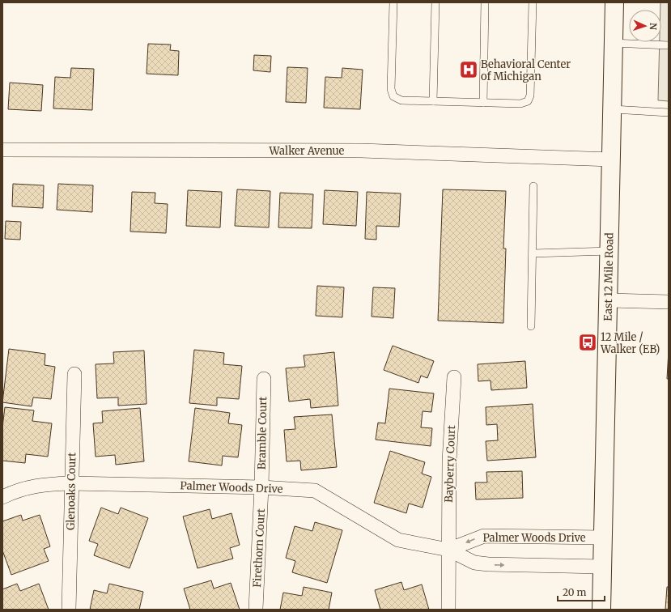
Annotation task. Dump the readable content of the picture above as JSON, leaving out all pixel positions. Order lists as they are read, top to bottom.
{
  "streets": {
    "main road": ["East 12 Mile Road"],
    "street": [
      "Walker Avenue",
      "Bramble Court",
      "Bayberry Court",
      "Palmer Woods Drive",
      "Glenoaks Court",
      "Firethorn Court"
    ]
  },
  "crossings": [
    ["Walker Avenue", "East 12 Mile Road"],
    ["East 12 Mile Road", "Palmer Woods Drive"],
    ["Bramble Court", "Palmer Woods Drive"],
    ["Bramble Court", "Firethorn Court"],
    ["Bayberry Court", "Palmer Woods Drive"],
    ["Palmer Woods Drive", "Glenoaks Court"],
    ["Palmer Woods Drive", "Firethorn Court"]
  ],
  "places": {
    "hospital": ["Behavioral Center of Michigan"],
    "bus stop": ["12 Mile / Walker (EB)"]
  },
  "scale_bar": "20 m",
  "north": "right"
}
